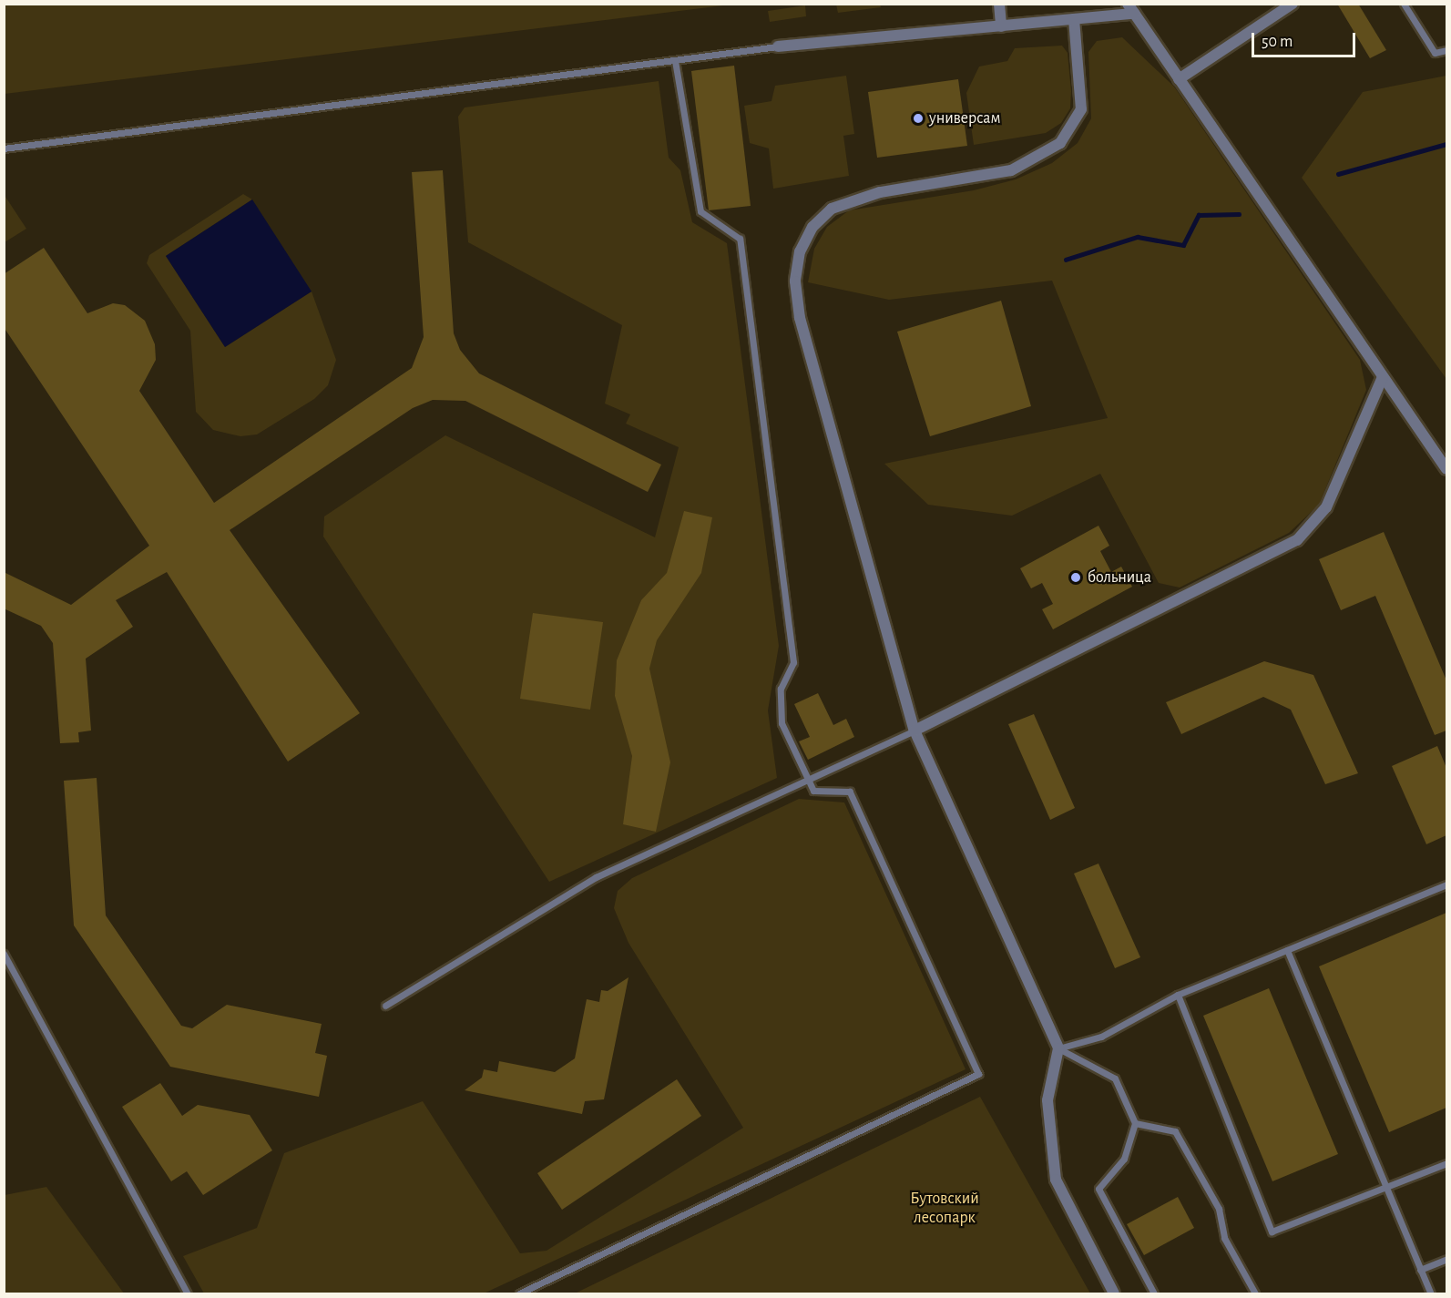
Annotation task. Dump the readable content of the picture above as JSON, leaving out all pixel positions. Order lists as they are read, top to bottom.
{
  "parks": ["Бутовский лесопарк"],
  "places": ["универсам", "больница"],
  "scale_bar": "50 m"
}
